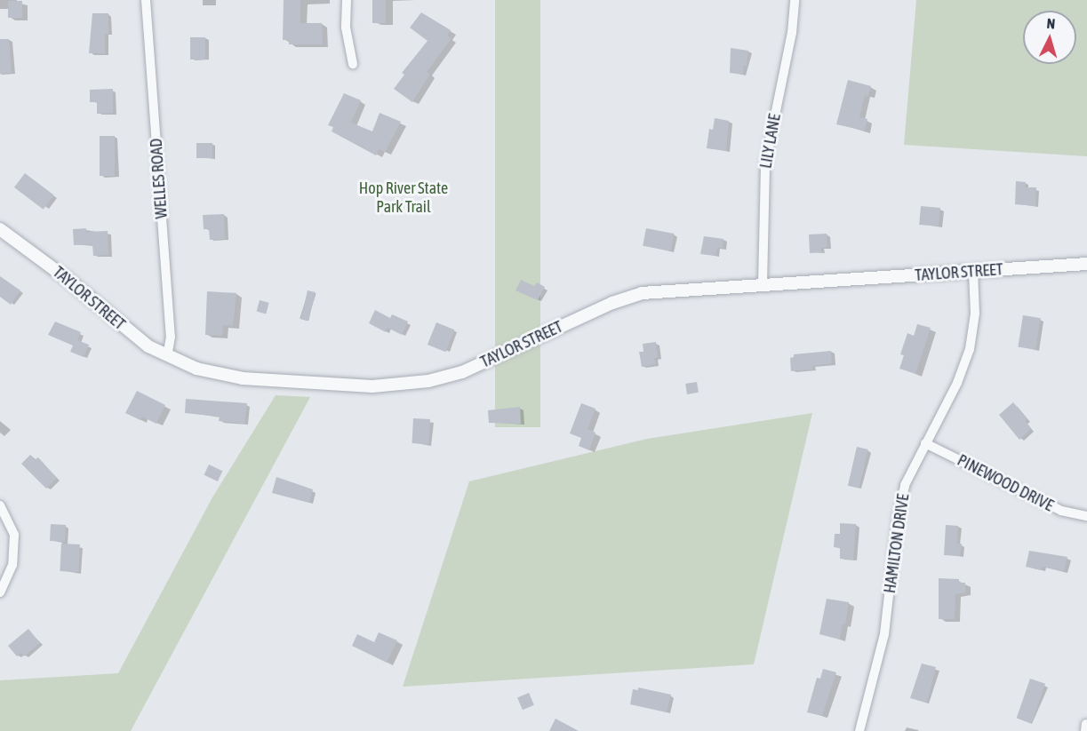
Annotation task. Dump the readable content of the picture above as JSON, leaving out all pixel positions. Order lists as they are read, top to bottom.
{
  "streets": {
    "street": [
      "LILY LANE",
      "WELLES ROAD",
      "TAYLOR STREET",
      "PINEWOOD DRIVE",
      "HAMILTON DRIVE"
    ]
  },
  "crossings": [
    ["LILY LANE", "TAYLOR STREET"],
    ["WELLES ROAD", "TAYLOR STREET"],
    ["TAYLOR STREET", "HAMILTON DRIVE"],
    ["PINEWOOD DRIVE", "HAMILTON DRIVE"]
  ],
  "parks": ["Hop River State Park Trail"],
  "north": "top"
}
